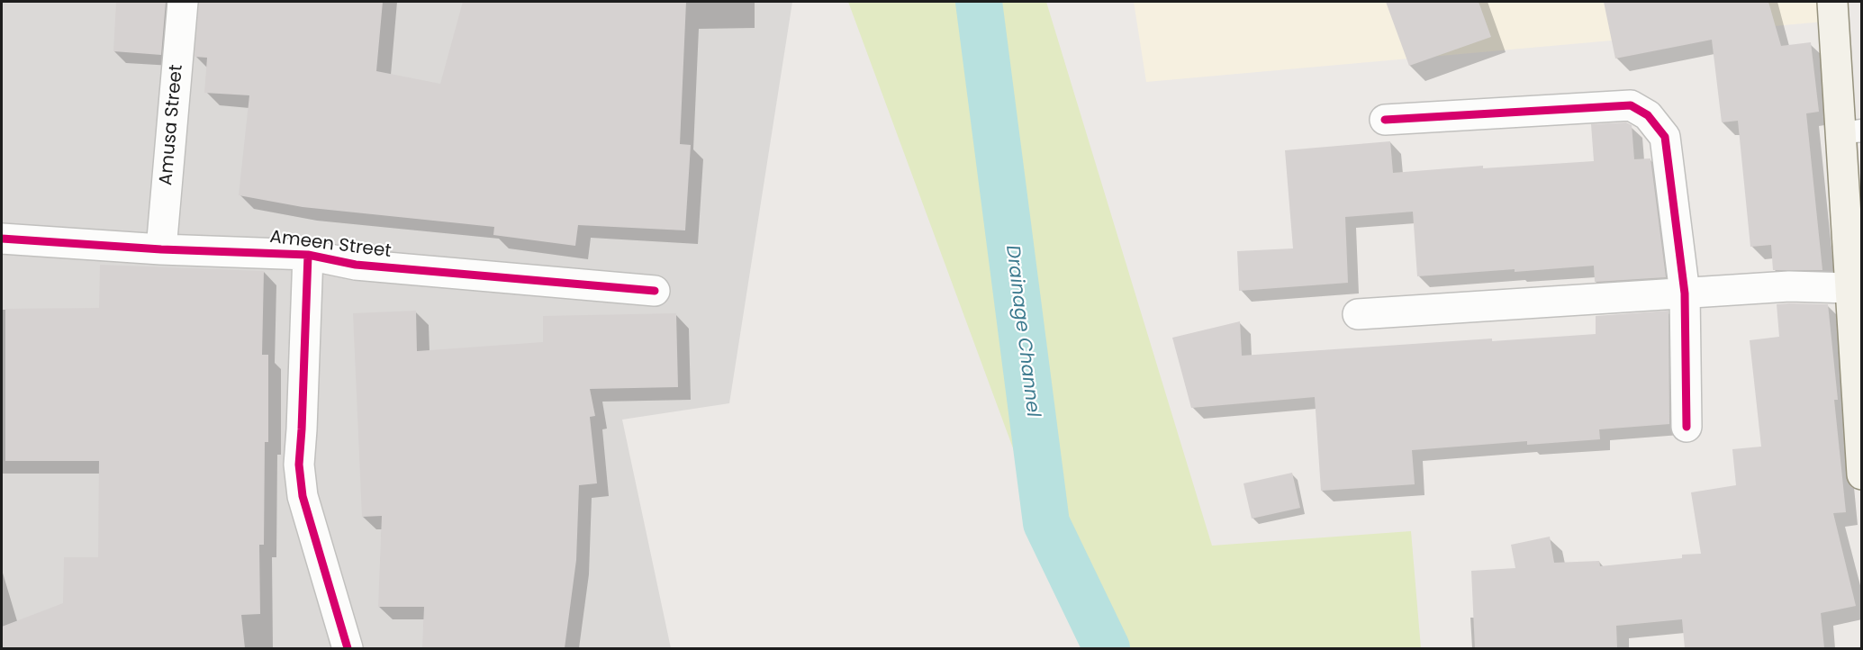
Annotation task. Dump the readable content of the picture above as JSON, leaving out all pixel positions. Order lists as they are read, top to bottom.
{
  "streets": {
    "street": ["Amusa Street", "Ameen Street"]
  },
  "crossings": [
    ["Amusa Street", "Ameen Street"]
  ],
  "water": ["Drainage Channel"]
}
